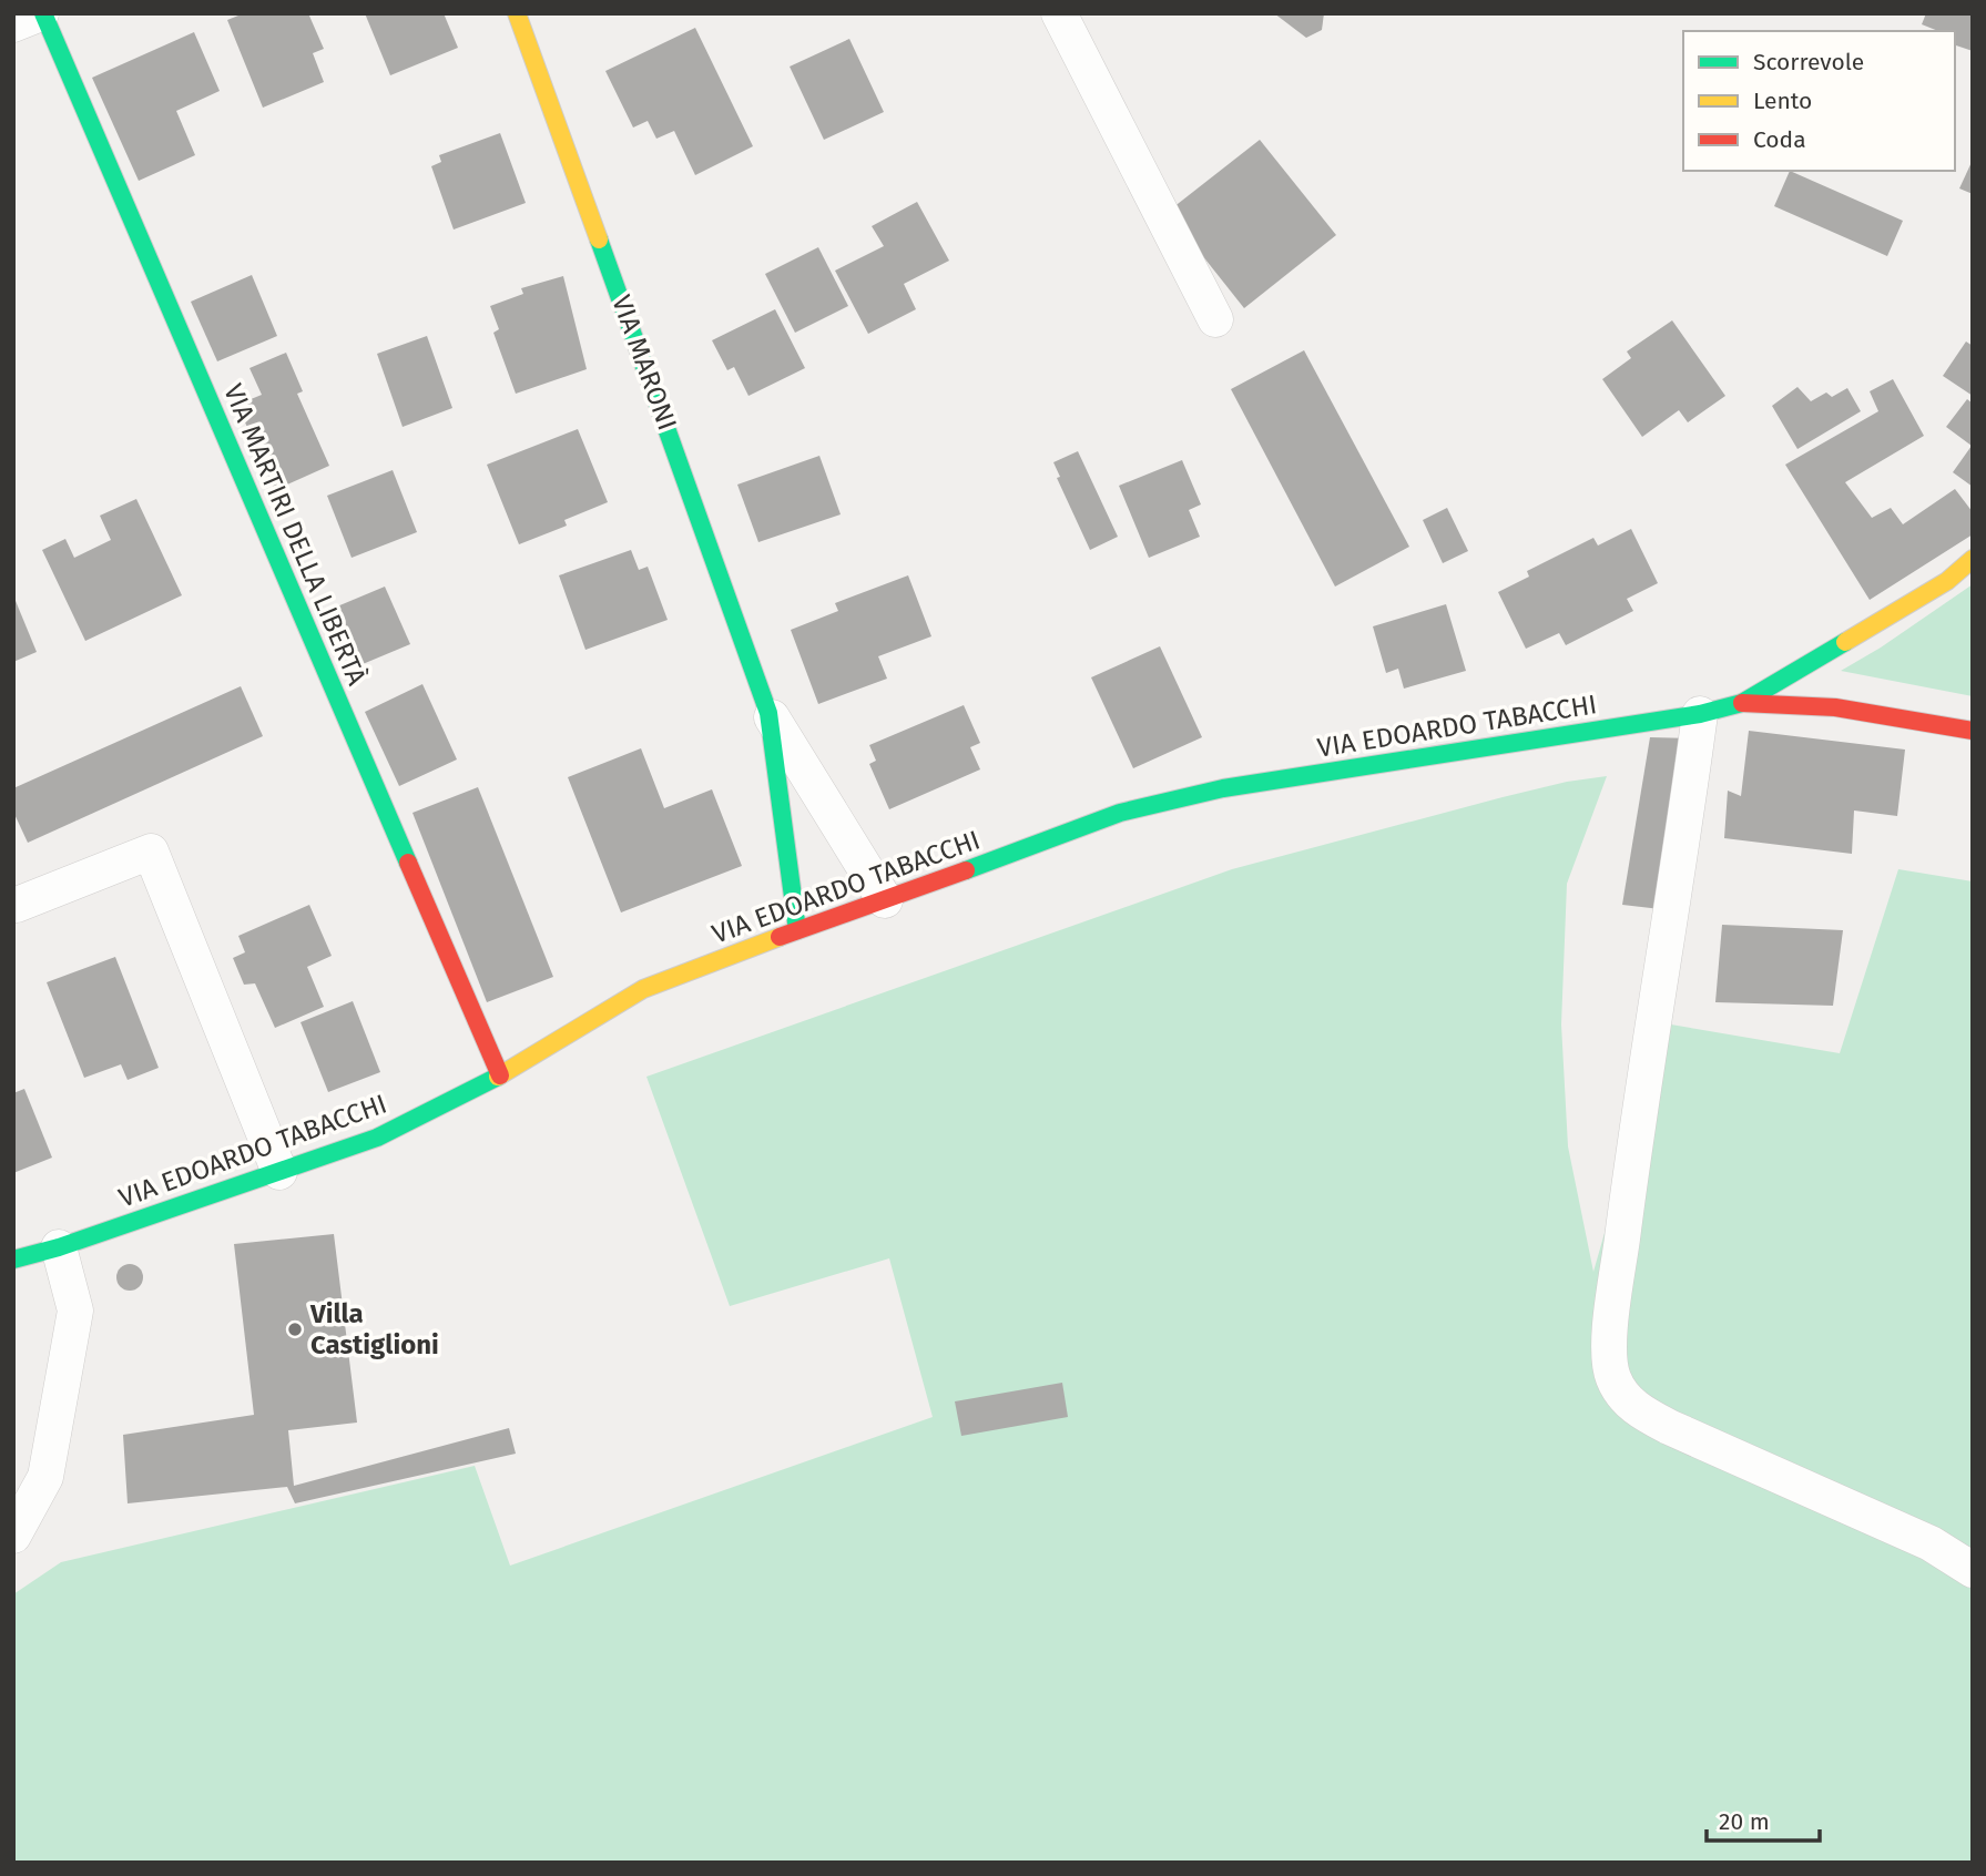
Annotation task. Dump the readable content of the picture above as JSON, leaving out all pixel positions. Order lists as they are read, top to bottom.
{
  "streets": {
    "street": ["VIA MARONI", "VIA MARTIRI DELLA LIBERTÀ", "VIA EDOARDO TABACCHI"]
  },
  "crossings": [
    ["VIA MARONI", "VIA EDOARDO TABACCHI"],
    ["VIA MARTIRI DELLA LIBERTÀ", "VIA EDOARDO TABACCHI"]
  ],
  "places": ["Villa Castiglioni"],
  "legend": ["Scorrevole", "Lento", "Coda"],
  "scale_bar": "20 m"
}
